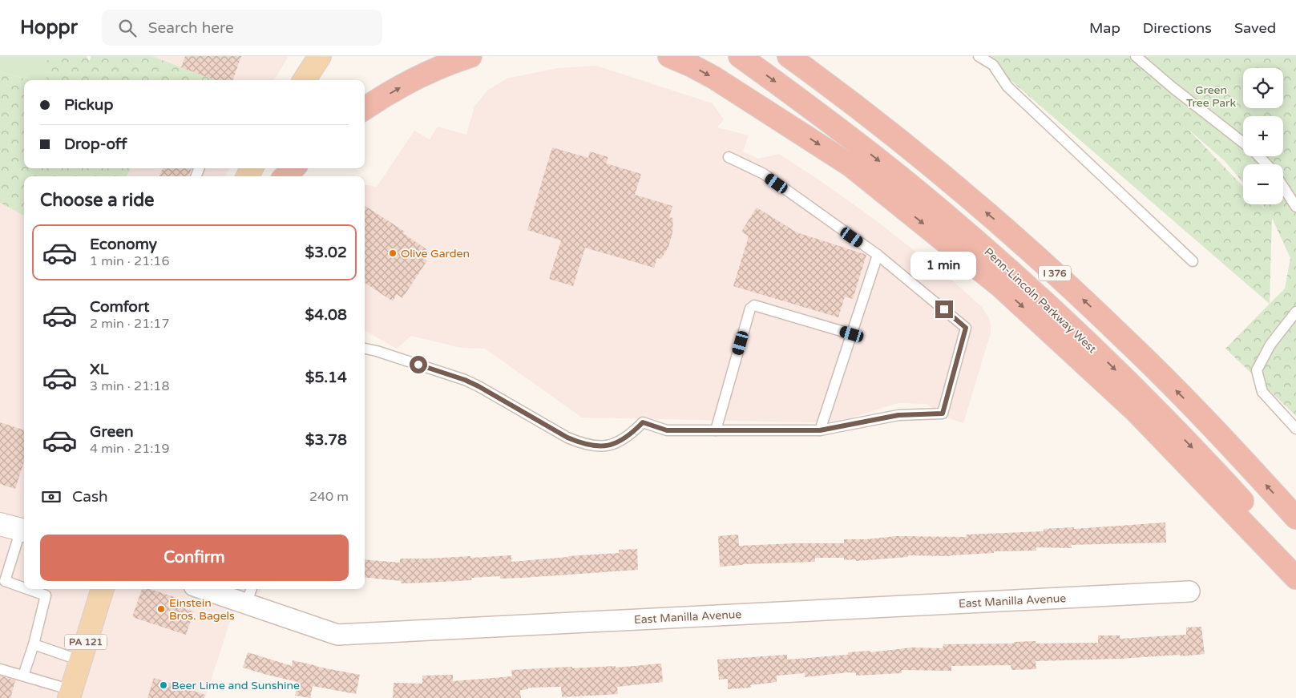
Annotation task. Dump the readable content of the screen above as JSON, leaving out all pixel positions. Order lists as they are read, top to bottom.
{
  "streets": {
    "highway": ["I 376", "Penn-Lincoln Parkway West"],
    "main road": ["PA 121"],
    "street": ["East Manilla Avenue"]
  },
  "parks": ["Green Tree Park"],
  "places": ["Olive Garden", "Einstein Bros. Bagels", "Beer Lime and Sunshine"],
  "page": {
    "header": "Hoppr",
    "search": "Search here",
    "nav": ["Map", "Directions", "Saved"],
    "map_buttons": ["+", "−"],
    "banner": ["Pickup", "Drop-off"],
    "heading": "Choose a ride",
    "list": [
      {
        "name": "Economy",
        "note": "1 min · 21:16",
        "value": "$3.02"
      },
      {
        "name": "Comfort",
        "note": "2 min · 21:17",
        "value": "$4.08"
      },
      {
        "name": "XL",
        "note": "3 min · 21:18",
        "value": "$5.14"
      },
      {
        "name": "Green",
        "note": "4 min · 21:19",
        "value": "$3.78"
      }
    ],
    "bubble": "1 min",
    "pay": ["Cash", "240 m"],
    "buttons": "Confirm"
  }
}
